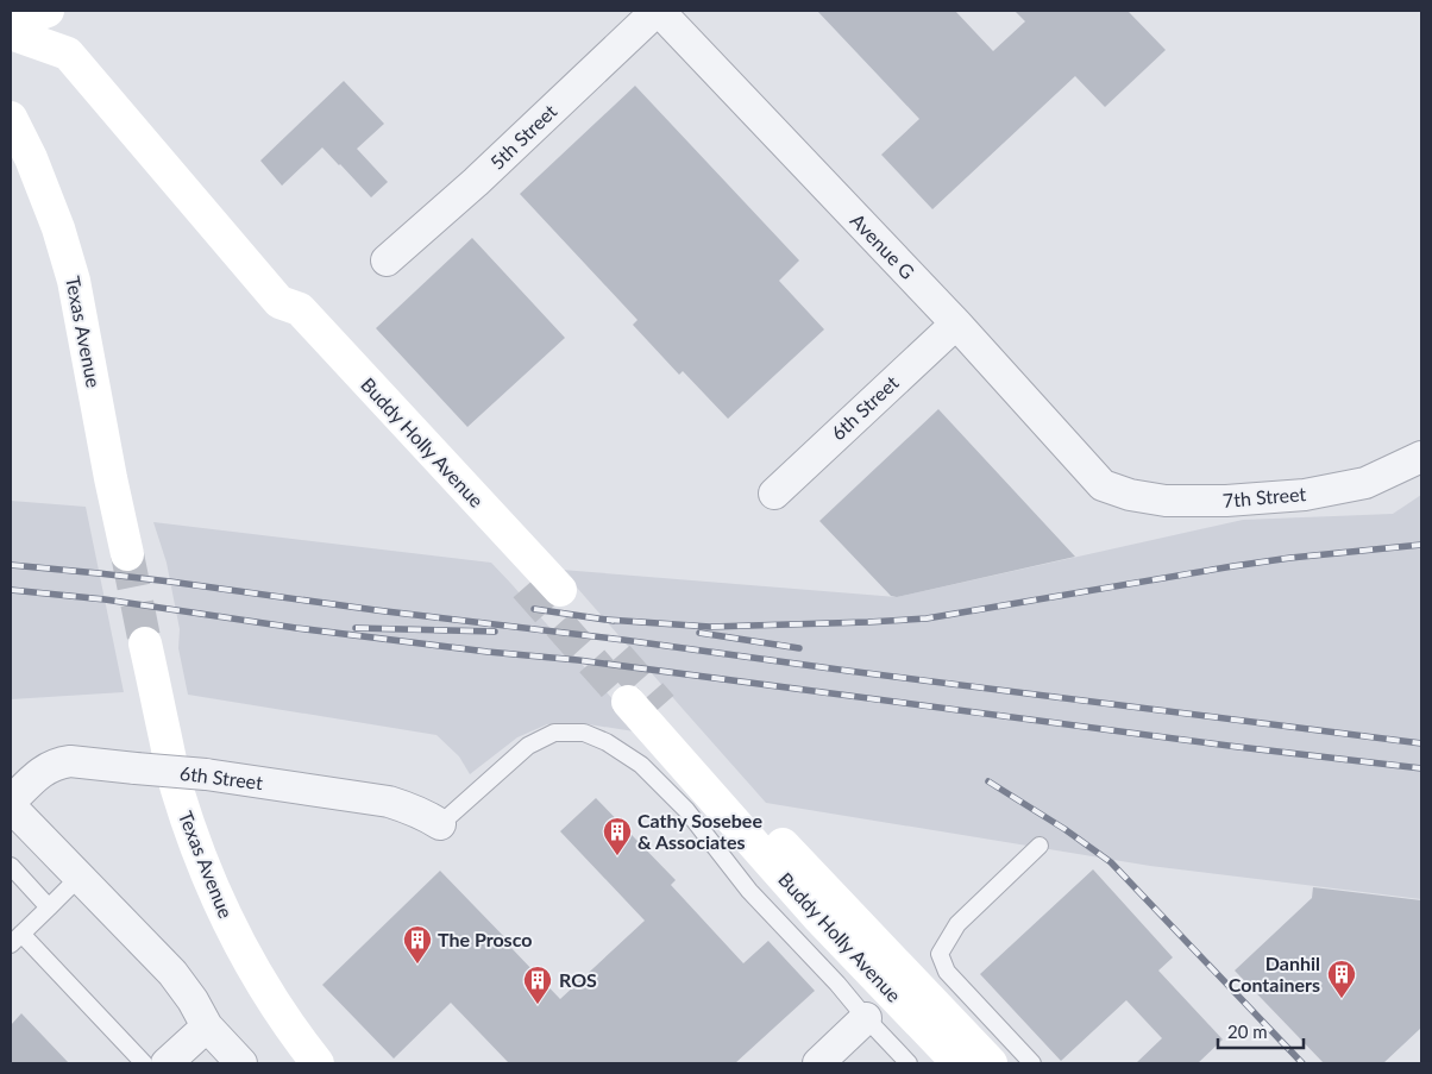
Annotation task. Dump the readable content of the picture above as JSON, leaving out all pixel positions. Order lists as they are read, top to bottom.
{
  "streets": {
    "main road": ["Texas Avenue", "Buddy Holly Avenue"],
    "street": [
      "5th Street",
      "Avenue G",
      "6th Street",
      "7th Street"
    ]
  },
  "crossings": [
    ["5th Street", "Avenue G"],
    ["Avenue G", "6th Street"],
    ["Avenue G", "7th Street"]
  ],
  "places": {
    "building": [
      "Cathy Sosebee & Associates",
      "The Prosco",
      "Danhil Containers",
      "ROS"
    ]
  },
  "scale_bar": "20 m"
}
